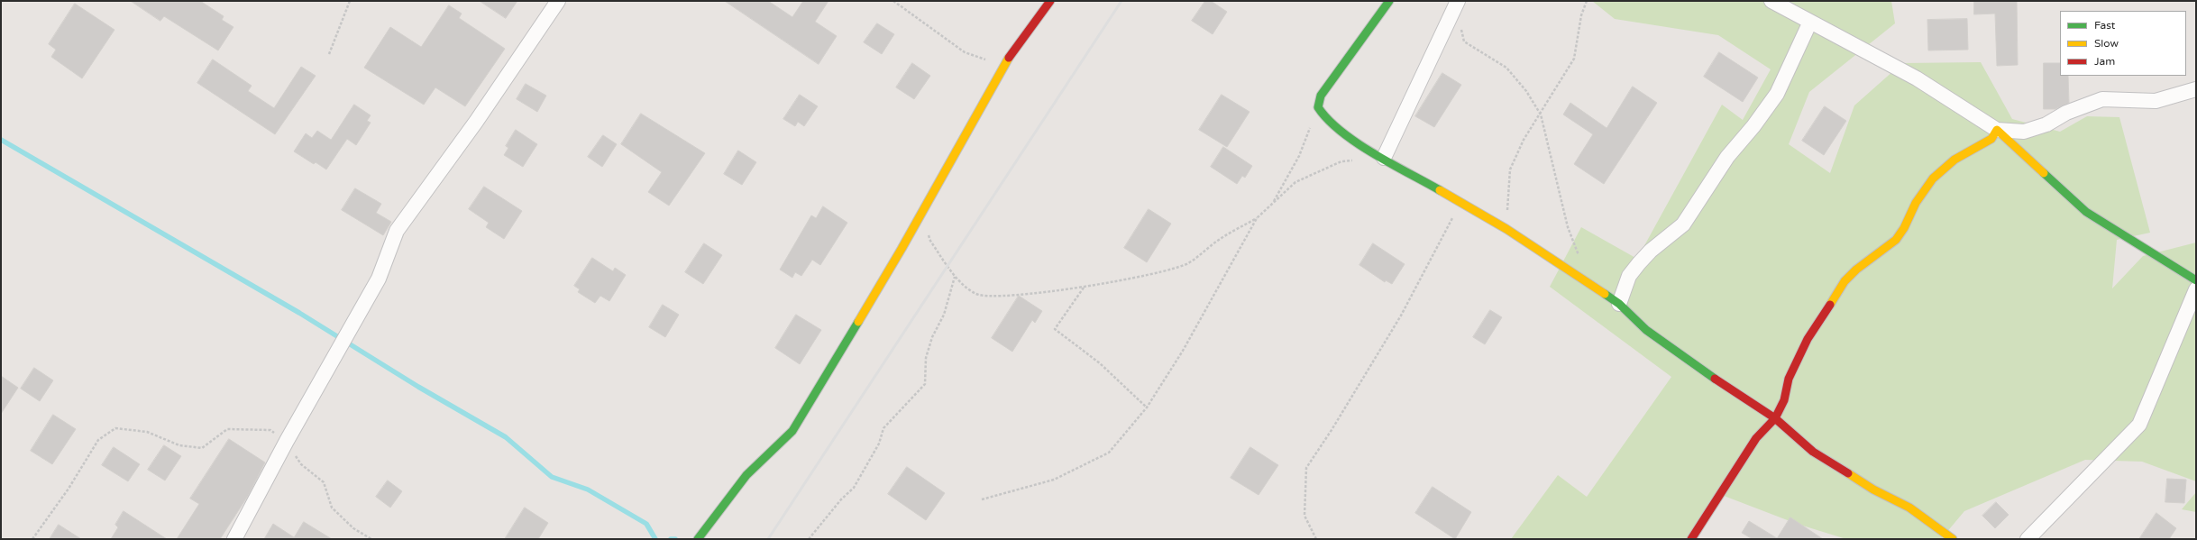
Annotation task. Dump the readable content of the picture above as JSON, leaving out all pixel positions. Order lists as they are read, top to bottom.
{
  "legend": ["Fast", "Slow", "Jam"]
}
